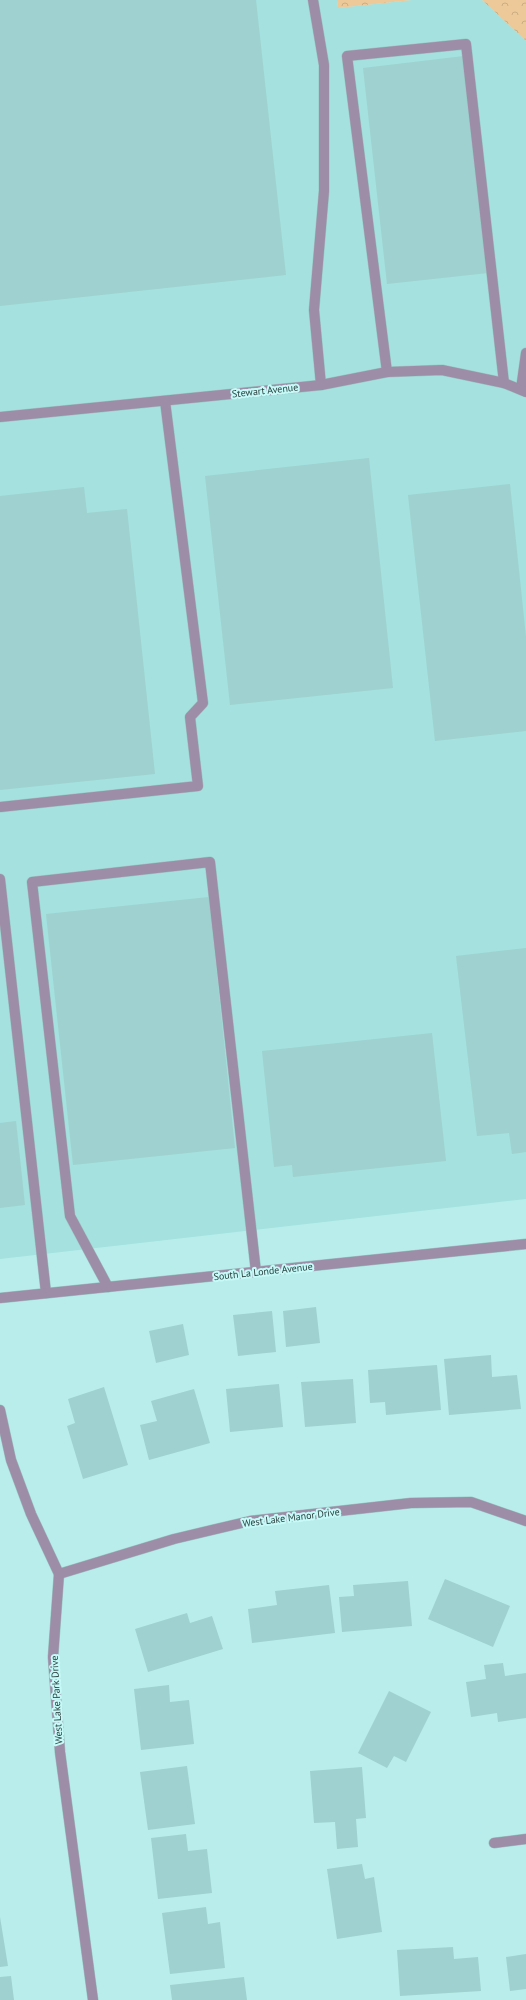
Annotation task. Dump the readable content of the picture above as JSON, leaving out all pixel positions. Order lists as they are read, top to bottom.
{
  "streets": {
    "street": [
      "Stewart Avenue",
      "South La Londe Avenue",
      "West Lake Manor Drive",
      "West Lake Park Drive"
    ]
  },
  "crossings": [
    ["West Lake Manor Drive", "West Lake Park Drive"]
  ]
}
